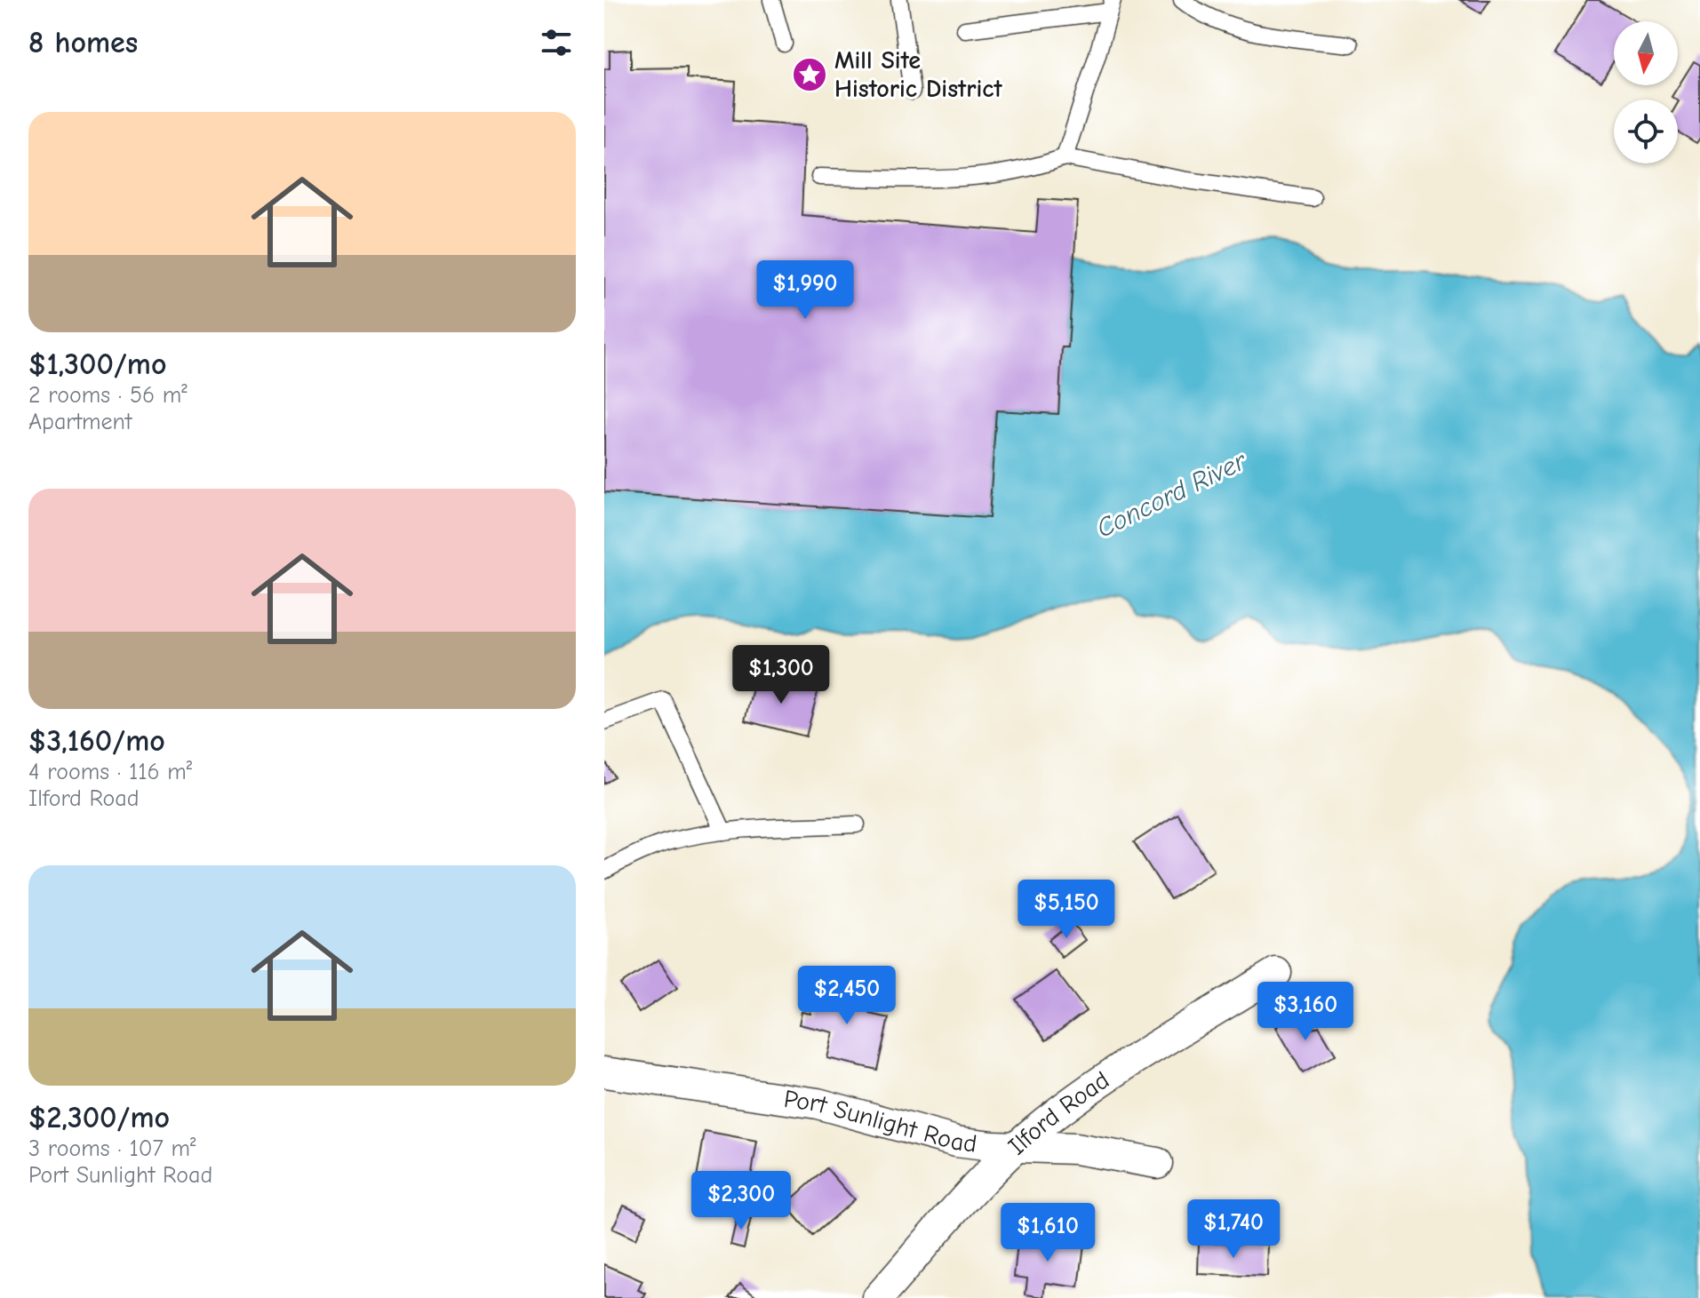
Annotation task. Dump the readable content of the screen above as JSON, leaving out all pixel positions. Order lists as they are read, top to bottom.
{
  "streets": {
    "street": ["Ilford Road", "Port Sunlight Road"]
  },
  "crossings": [
    ["Ilford Road", "Port Sunlight Road"]
  ],
  "water": ["Concord River"],
  "places": {
    "place": ["Mill Site Historic District"]
  },
  "north": "bottom",
  "page": {
    "heading": "8 homes",
    "list": [
      {
        "name": "$1,300/mo",
        "note": "2 rooms · 56 m² · Apartment"
      },
      {
        "name": "$3,160/mo",
        "note": "4 rooms · 116 m² · Ilford Road"
      },
      {
        "name": "$2,300/mo",
        "note": "3 rooms · 107 m² · Port Sunlight Road"
      }
    ],
    "price": [
      "$1,990",
      "$1,300",
      "$5,150",
      "$2,450",
      "$3,160",
      "$2,300",
      "$1,740",
      "$1,610"
    ]
  }
}
